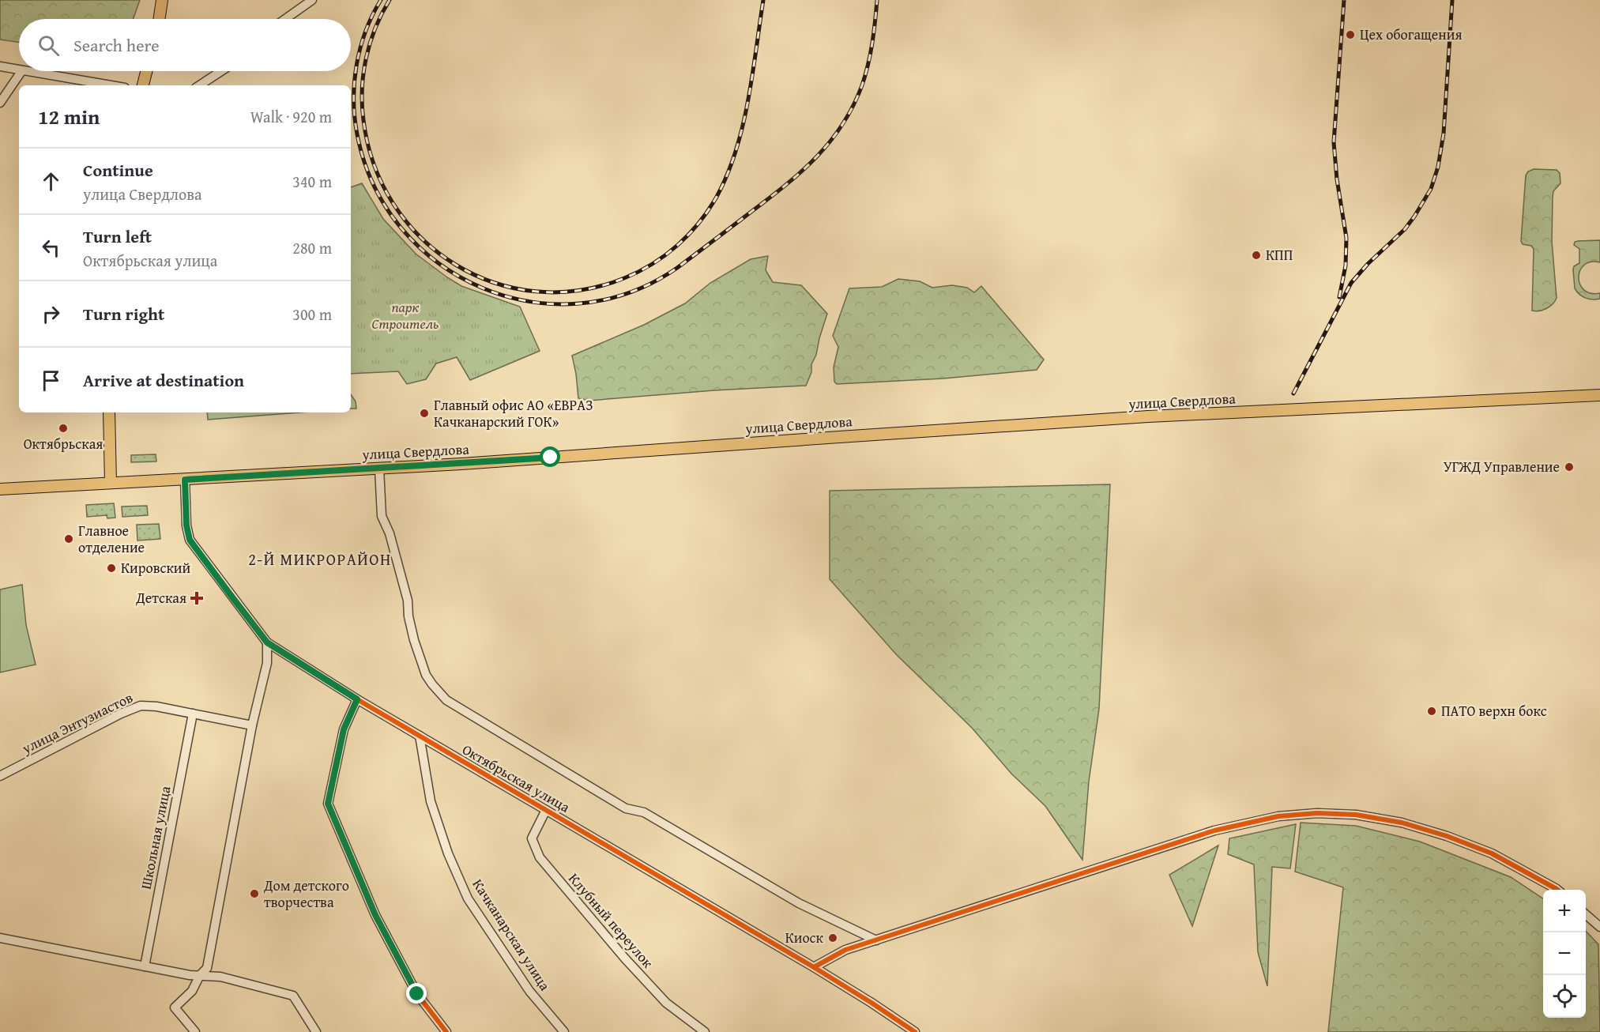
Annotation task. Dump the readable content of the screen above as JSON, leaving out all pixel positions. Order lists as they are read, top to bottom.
{
  "streets": {
    "main road": ["улица Свердлова"],
    "street": [
      "улица Энтузиастов",
      "Октябрьская улица",
      "Школьная улица",
      "Клубный переулок",
      "Качканарская улица"
    ]
  },
  "crossings": [
    ["улица Свердлова", "Октябрьская улица"],
    ["улица Энтузиастов", "Школьная улица"],
    ["Октябрьская улица", "Клубный переулок"],
    ["Октябрьская улица", "Качканарская улица"]
  ],
  "districts": ["2-Й МИКРОРАЙОН"],
  "parks": ["парк Строитель"],
  "places": {
    "other": [
      "Цех обогащения",
      "КПП",
      "Главный офис АО «ЕВРАЗ Качканарский ГОК»",
      "Октябрьская",
      "УГЖД Управление",
      "Главное отделение",
      "Кировский",
      "ПАТО верхн бокс",
      "Дом детского творчества",
      "Киоск"
    ],
    "health": ["Детская"]
  },
  "page": {
    "search": "Search here",
    "heading": ["12 min", "Walk · 920 m"],
    "list": [
      ["Continue", "улица Свердлова", "340 m"],
      ["Turn left", "Октябрьская улица", "280 m"],
      ["Turn right", "300 m"],
      "Arrive at destination"
    ],
    "map_buttons": ["+", "−"]
  }
}
